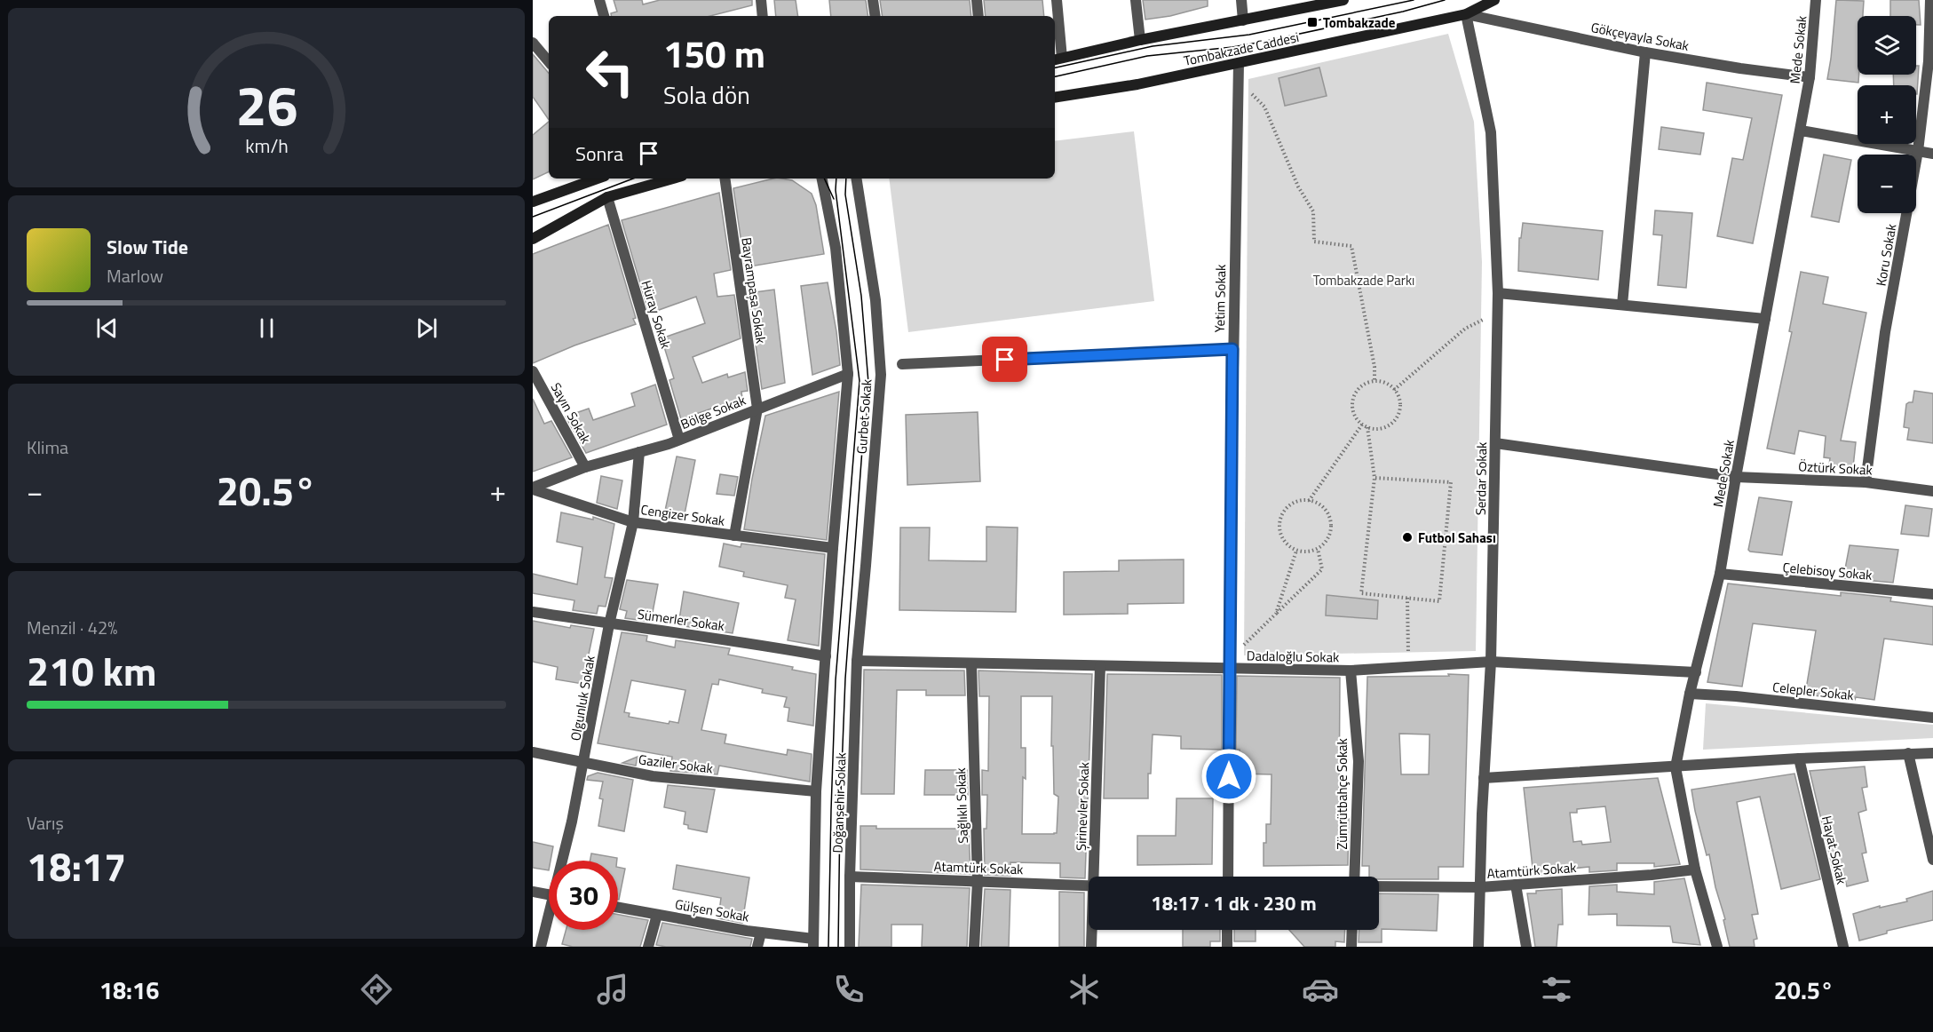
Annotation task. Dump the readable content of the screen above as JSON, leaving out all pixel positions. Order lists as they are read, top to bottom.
{
  "streets": {
    "main road": ["Tombakzade Caddesi"],
    "street": [
      "Gökçeyayla Sokak",
      "Mede Sokak",
      "Koru Sokak",
      "Bayrampaşa Sokak",
      "Yetim Sokak",
      "Hüray Sokak",
      "Bölge Sokak",
      "Sayın Sokak",
      "Gurbet Sokak",
      "Öztürk Sokak",
      "Serdar Sokak",
      "Cengizer Sokak",
      "Çelebisoy Sokak",
      "Sümerler Sokak",
      "Dadaloğlu Sokak",
      "Celepler Sokak",
      "Olgunluk Sokak",
      "Gaziler Sokak",
      "Zümrütbahçe Sokak",
      "Doğanşehir Sokak",
      "Sağlıklı Sokak",
      "Şirinevler Sokak",
      "Hayat Sokak",
      "Atamtürk Sokak",
      "Gülşen Sokak"
    ]
  },
  "crossings": [
    ["Gökçeyayla Sokak", "Tombakzade Caddesi"],
    ["Gökçeyayla Sokak", "Mede Sokak"],
    ["Gökçeyayla Sokak", "Serdar Sokak"],
    ["Tombakzade Caddesi", "Yetim Sokak"],
    ["Tombakzade Caddesi", "Serdar Sokak"],
    ["Mede Sokak", "Öztürk Sokak"],
    ["Mede Sokak", "Çelebisoy Sokak"],
    ["Mede Sokak", "Dadaloğlu Sokak"],
    ["Mede Sokak", "Celepler Sokak"],
    ["Mede Sokak", "Atamtürk Sokak"],
    ["Koru Sokak", "Öztürk Sokak"],
    ["Bayrampaşa Sokak", "Bölge Sokak"],
    ["Bayrampaşa Sokak", "Cengizer Sokak"],
    ["Yetim Sokak", "Dadaloğlu Sokak"],
    ["Hüray Sokak", "Bölge Sokak"],
    ["Bölge Sokak", "Sayın Sokak"],
    ["Bölge Sokak", "Cengizer Sokak"],
    ["Bölge Sokak", "Olgunluk Sokak"],
    ["Gurbet Sokak", "Dadaloğlu Sokak"],
    ["Gurbet Sokak", "Doğanşehir Sokak"],
    ["Öztürk Sokak", "Serdar Sokak"],
    ["Serdar Sokak", "Dadaloğlu Sokak"],
    ["Serdar Sokak", "Atamtürk Sokak"],
    ["Cengizer Sokak", "Olgunluk Sokak"],
    ["Sümerler Sokak", "Olgunluk Sokak"],
    ["Dadaloğlu Sokak", "Zümrütbahçe Sokak"],
    ["Dadaloğlu Sokak", "Doğanşehir Sokak"],
    ["Dadaloğlu Sokak", "Sağlıklı Sokak"],
    ["Dadaloğlu Sokak", "Şirinevler Sokak"],
    ["Olgunluk Sokak", "Gaziler Sokak"],
    ["Doğanşehir Sokak", "Atamtürk Sokak"],
    ["Sağlıklı Sokak", "Atamtürk Sokak"]
  ],
  "parks": ["Tombakzade Parkı"],
  "places": {
    "transit": ["Tombakzade"],
    "other": ["Futbol Sahası"]
  },
  "page": {
    "map_buttons": ["+", "−"],
    "turn": ["150 m", "Sola dön"],
    "then": "Sonra",
    "song": ["Slow Tide", "Marlow"],
    "tile": [
      "Klima",
      ["Menzil · 42%", "210 km"],
      ["Varış", "18:17"]
    ],
    "heat": ["−", "20.5°", "+"],
    "limit": "30",
    "trip": "18:17 · 1 dk · 230 m",
    "tabs": ["18:16", "20.5°"],
    "gauge": ["26", "km/h"]
  }
}
